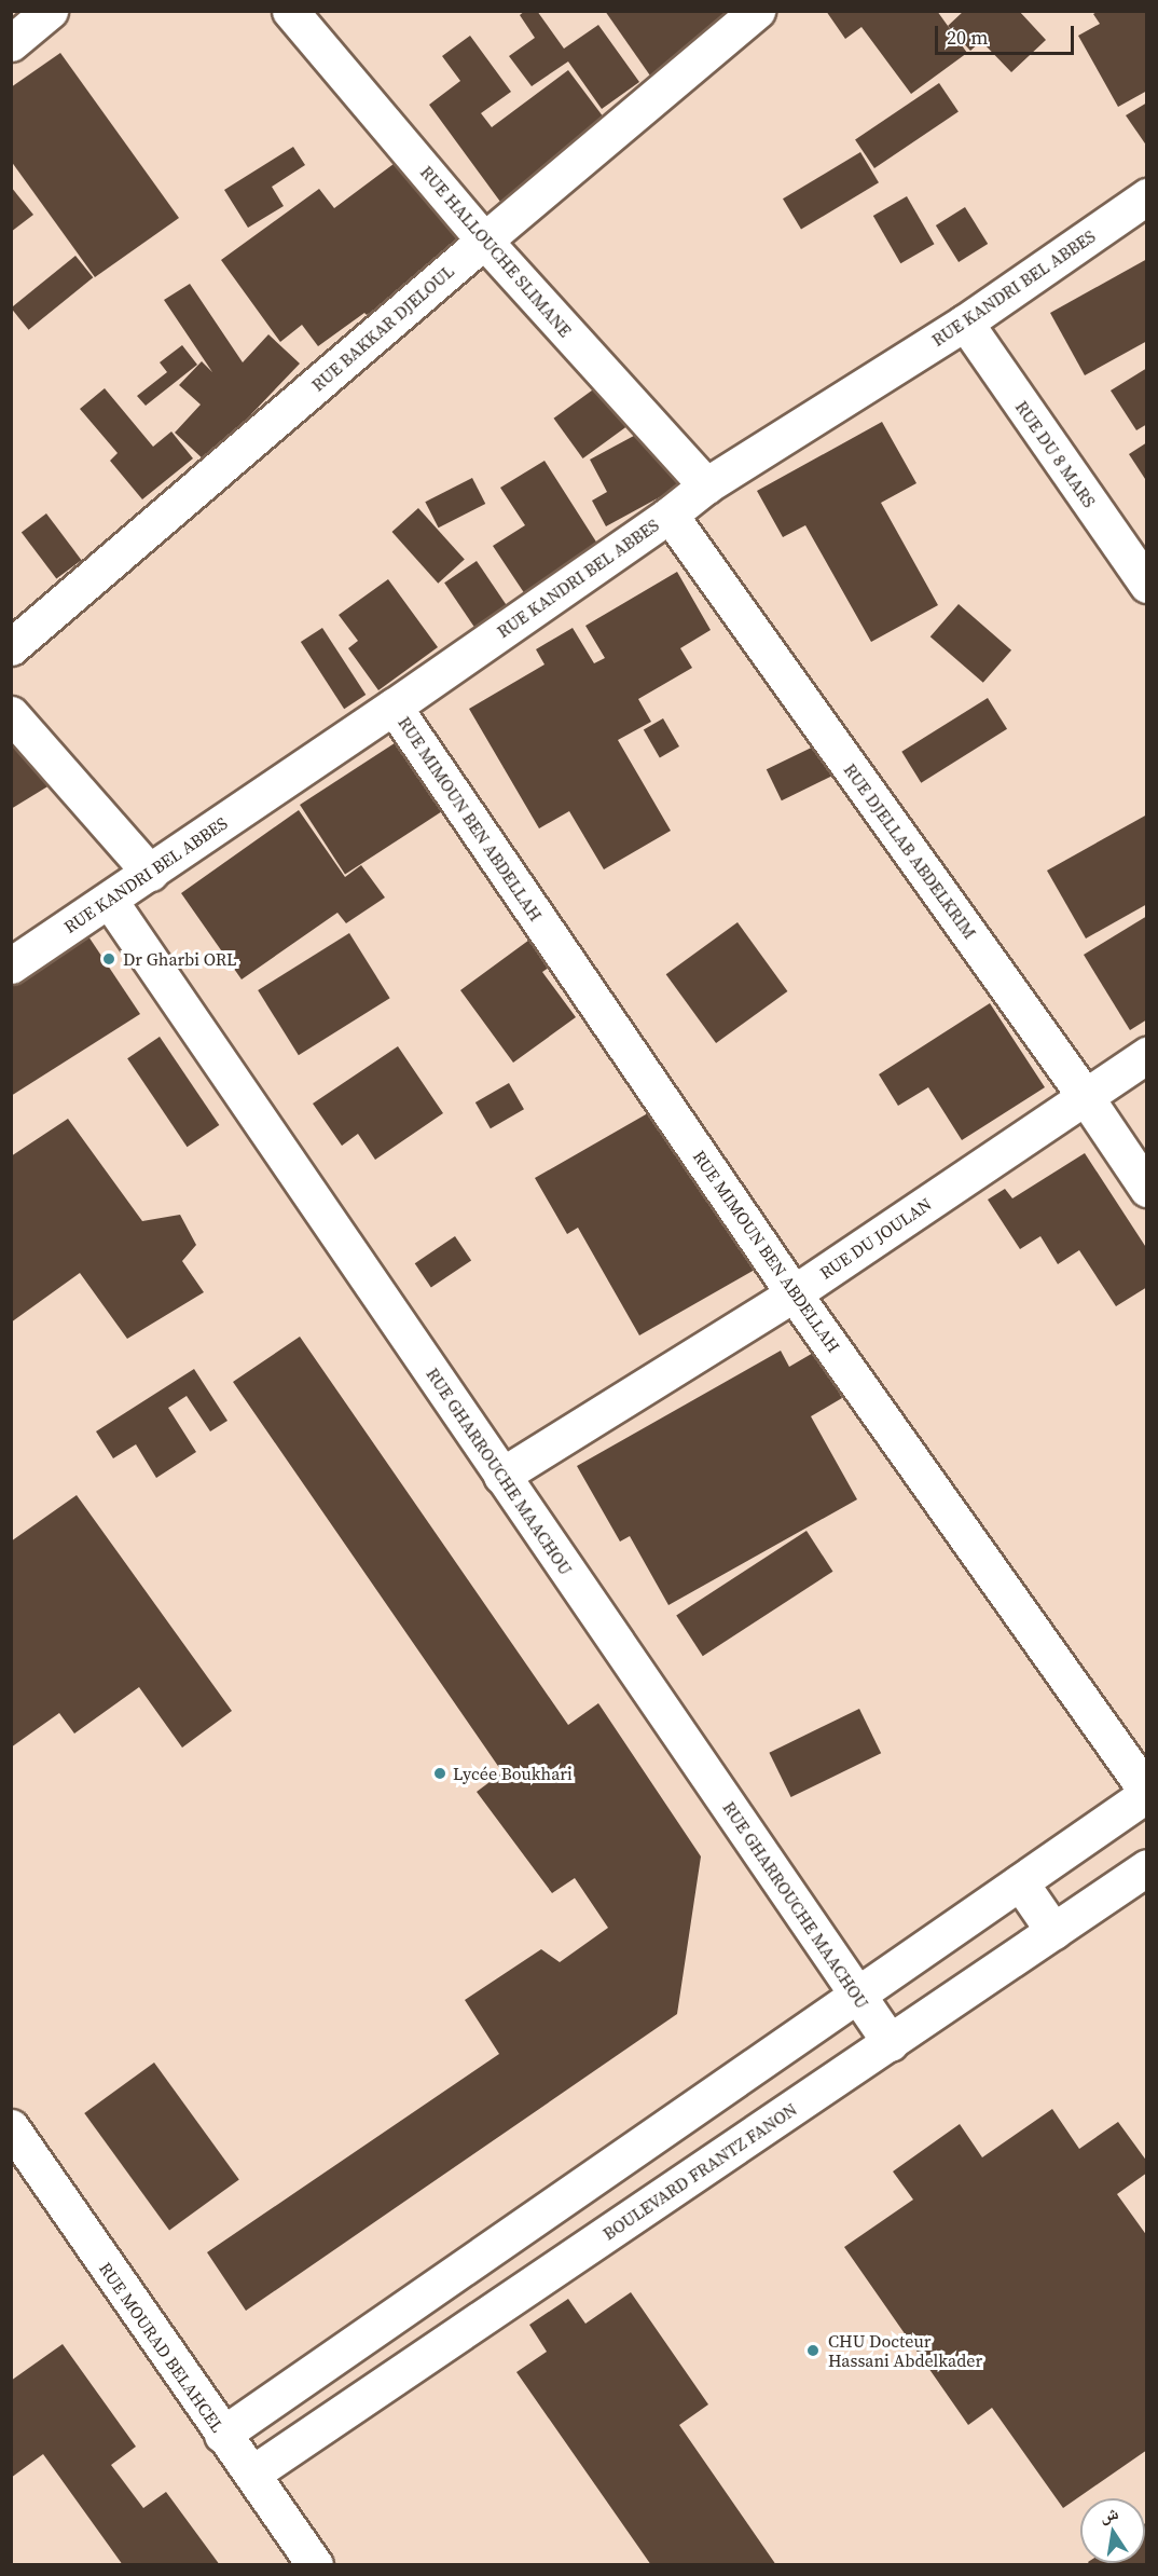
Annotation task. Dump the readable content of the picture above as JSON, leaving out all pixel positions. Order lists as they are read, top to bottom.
{
  "streets": {
    "street": [
      "RUE HALLOUCHE SLIMANE",
      "RUE KANDRI BEL ABBES",
      "RUE BAKKAR DJELOUL",
      "RUE DU 8 MARS",
      "RUE MIMOUN BEN ABDELLAH",
      "RUE DJELLAB ABDELKRIM",
      "RUE DU JOULAN",
      "RUE GHARROUCHE MAACHOU",
      "BOULEVARD FRANTZ FANON",
      "RUE MOURAD BELAHCEL"
    ]
  },
  "crossings": [
    ["RUE HALLOUCHE SLIMANE", "RUE KANDRI BEL ABBES"],
    ["RUE HALLOUCHE SLIMANE", "RUE BAKKAR DJELOUL"],
    ["RUE KANDRI BEL ABBES", "RUE DU 8 MARS"],
    ["RUE KANDRI BEL ABBES", "RUE MIMOUN BEN ABDELLAH"],
    ["RUE KANDRI BEL ABBES", "RUE DJELLAB ABDELKRIM"],
    ["RUE KANDRI BEL ABBES", "RUE GHARROUCHE MAACHOU"],
    ["RUE MIMOUN BEN ABDELLAH", "RUE DU JOULAN"],
    ["RUE DJELLAB ABDELKRIM", "RUE DU JOULAN"],
    ["RUE DU JOULAN", "RUE GHARROUCHE MAACHOU"],
    ["RUE GHARROUCHE MAACHOU", "BOULEVARD FRANTZ FANON"],
    ["BOULEVARD FRANTZ FANON", "RUE MOURAD BELAHCEL"]
  ],
  "places": ["Dr Gharbi ORL", "Lycée Boukhari", "CHU Docteur Hassani Abdelkader"],
  "scale_bar": "20 m",
  "north": "top"
}
